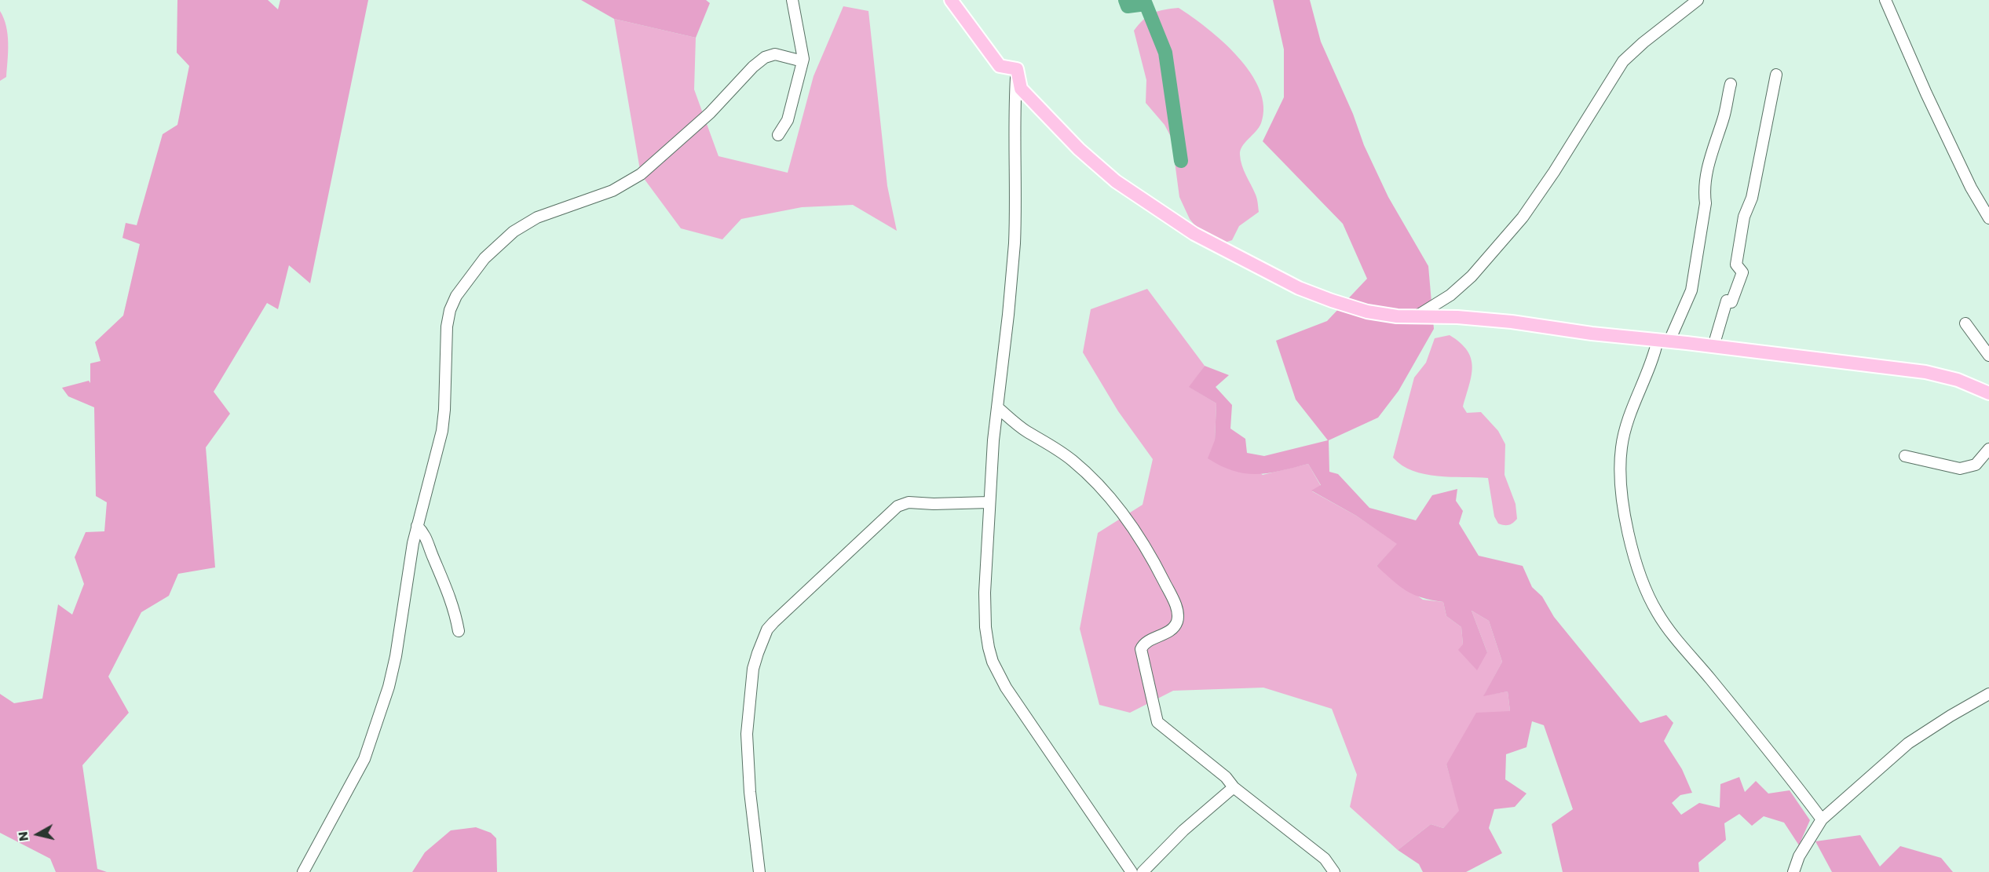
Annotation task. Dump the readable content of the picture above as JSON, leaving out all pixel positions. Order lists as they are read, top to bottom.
{
  "north": "left"
}
